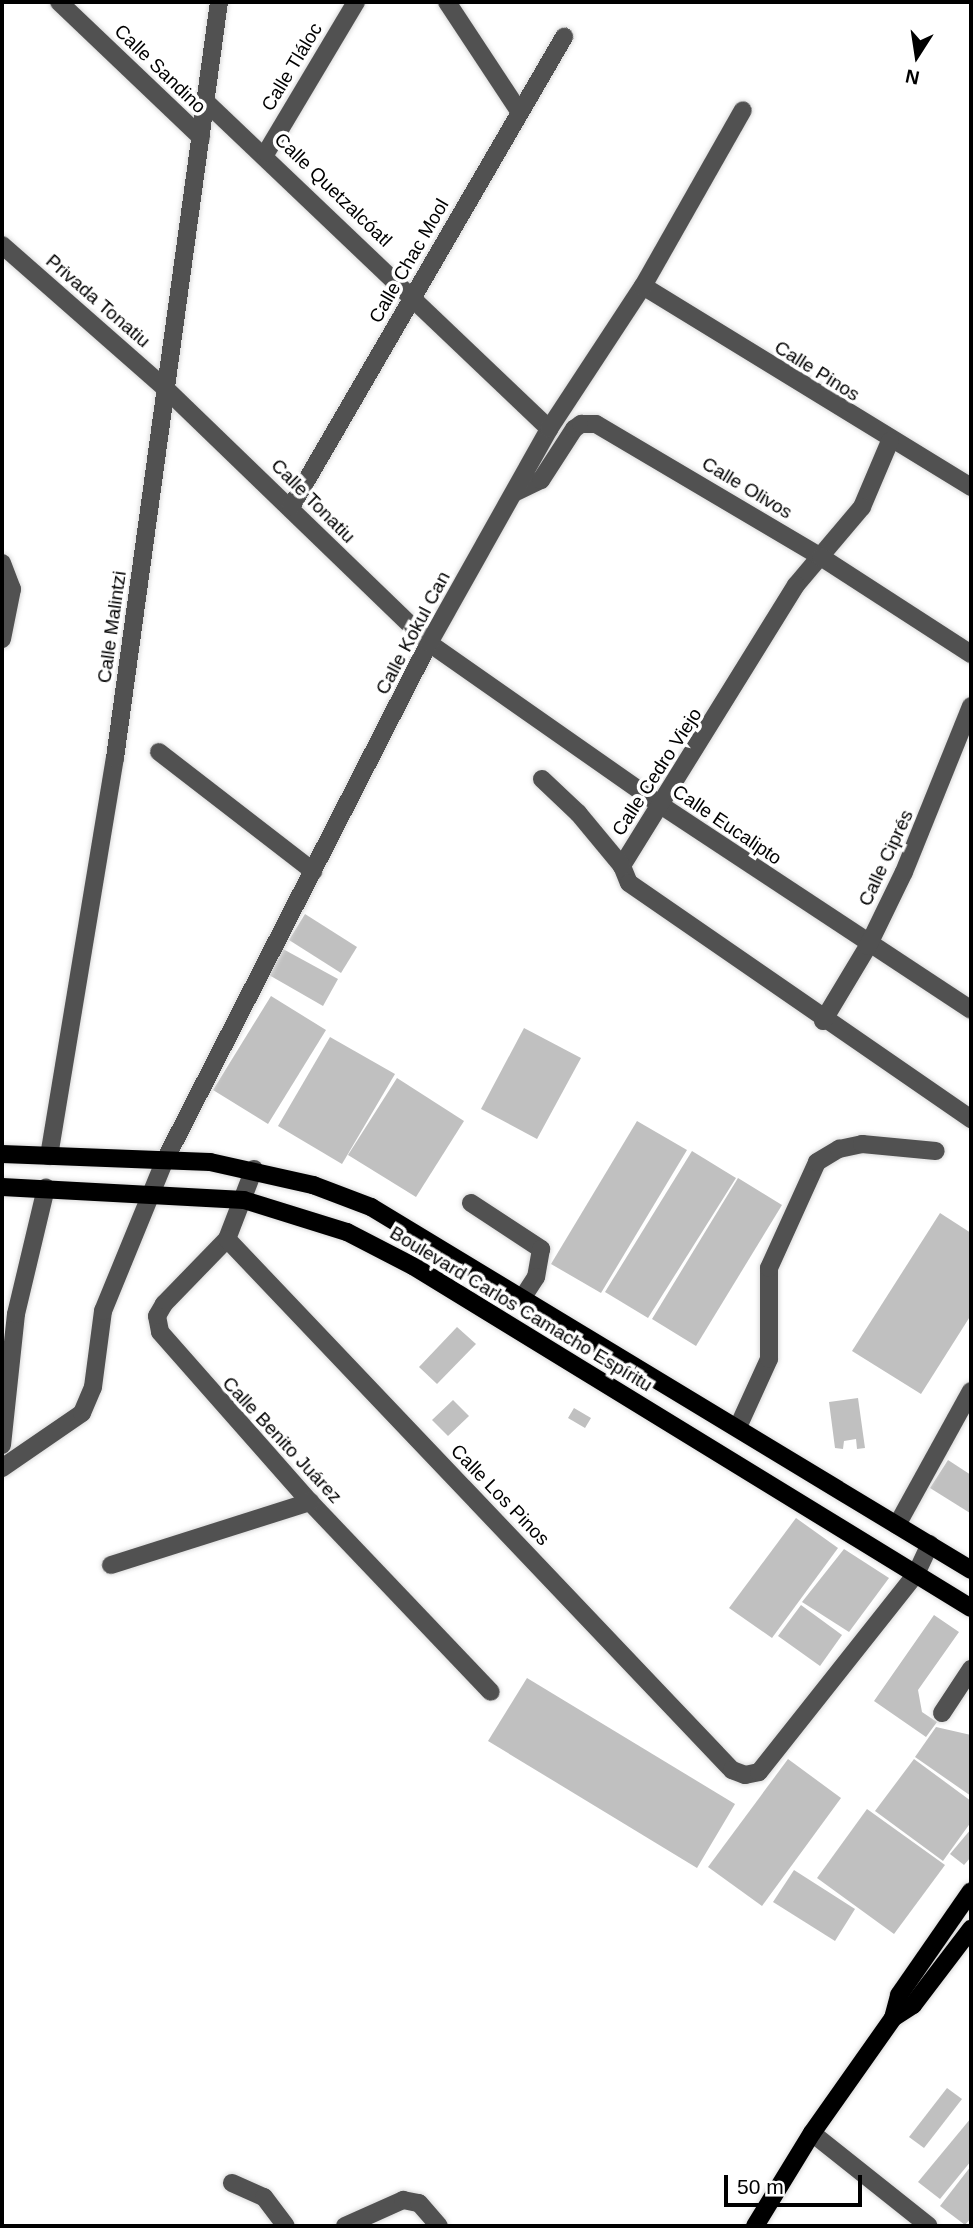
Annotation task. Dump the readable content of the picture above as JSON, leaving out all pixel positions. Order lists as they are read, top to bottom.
{
  "streets": {
    "main road": ["Boulevard Carlos Camacho Espíritu"],
    "street": [
      "Calle Tláloc",
      "Calle Sandino",
      "Calle Quetzalcóatl",
      "Calle Chac Mool",
      "Privada Tonatiu",
      "Calle Pinos",
      "Calle Olivos",
      "Calle Tonatiu",
      "Calle Malintzi",
      "Calle Kokul Can",
      "Calle Cedro Viejo",
      "Calle Eucalipto",
      "Calle Ciprés",
      "Calle Benito Juárez",
      "Calle Los Pinos"
    ]
  },
  "crossings": [
    ["Calle Tláloc", "Calle Quetzalcóatl"],
    ["Calle Sandino", "Calle Malintzi"],
    ["Calle Quetzalcóatl", "Calle Chac Mool"],
    ["Calle Quetzalcóatl", "Calle Malintzi"],
    ["Calle Quetzalcóatl", "Calle Kokul Can"],
    ["Calle Chac Mool", "Calle Tonatiu"],
    ["Privada Tonatiu", "Calle Tonatiu"],
    ["Privada Tonatiu", "Calle Malintzi"],
    ["Calle Pinos", "Calle Kokul Can"],
    ["Calle Pinos", "Calle Cedro Viejo"],
    ["Calle Olivos", "Calle Kokul Can"],
    ["Calle Olivos", "Calle Cedro Viejo"],
    ["Calle Tonatiu", "Calle Malintzi"],
    ["Calle Tonatiu", "Calle Kokul Can"],
    ["Calle Tonatiu", "Calle Eucalipto"],
    ["Calle Malintzi", "Boulevard Carlos Camacho Espíritu"],
    ["Calle Kokul Can", "Calle Eucalipto"],
    ["Calle Kokul Can", "Boulevard Carlos Camacho Espíritu"],
    ["Calle Cedro Viejo", "Calle Eucalipto"],
    ["Calle Cedro Viejo", "Calle Ciprés"],
    ["Calle Eucalipto", "Calle Ciprés"],
    ["Boulevard Carlos Camacho Espíritu", "Calle Benito Juárez"],
    ["Boulevard Carlos Camacho Espíritu", "Calle Los Pinos"],
    ["Calle Benito Juárez", "Calle Los Pinos"]
  ],
  "scale_bar": "50 m",
  "north": "bottom"
}
